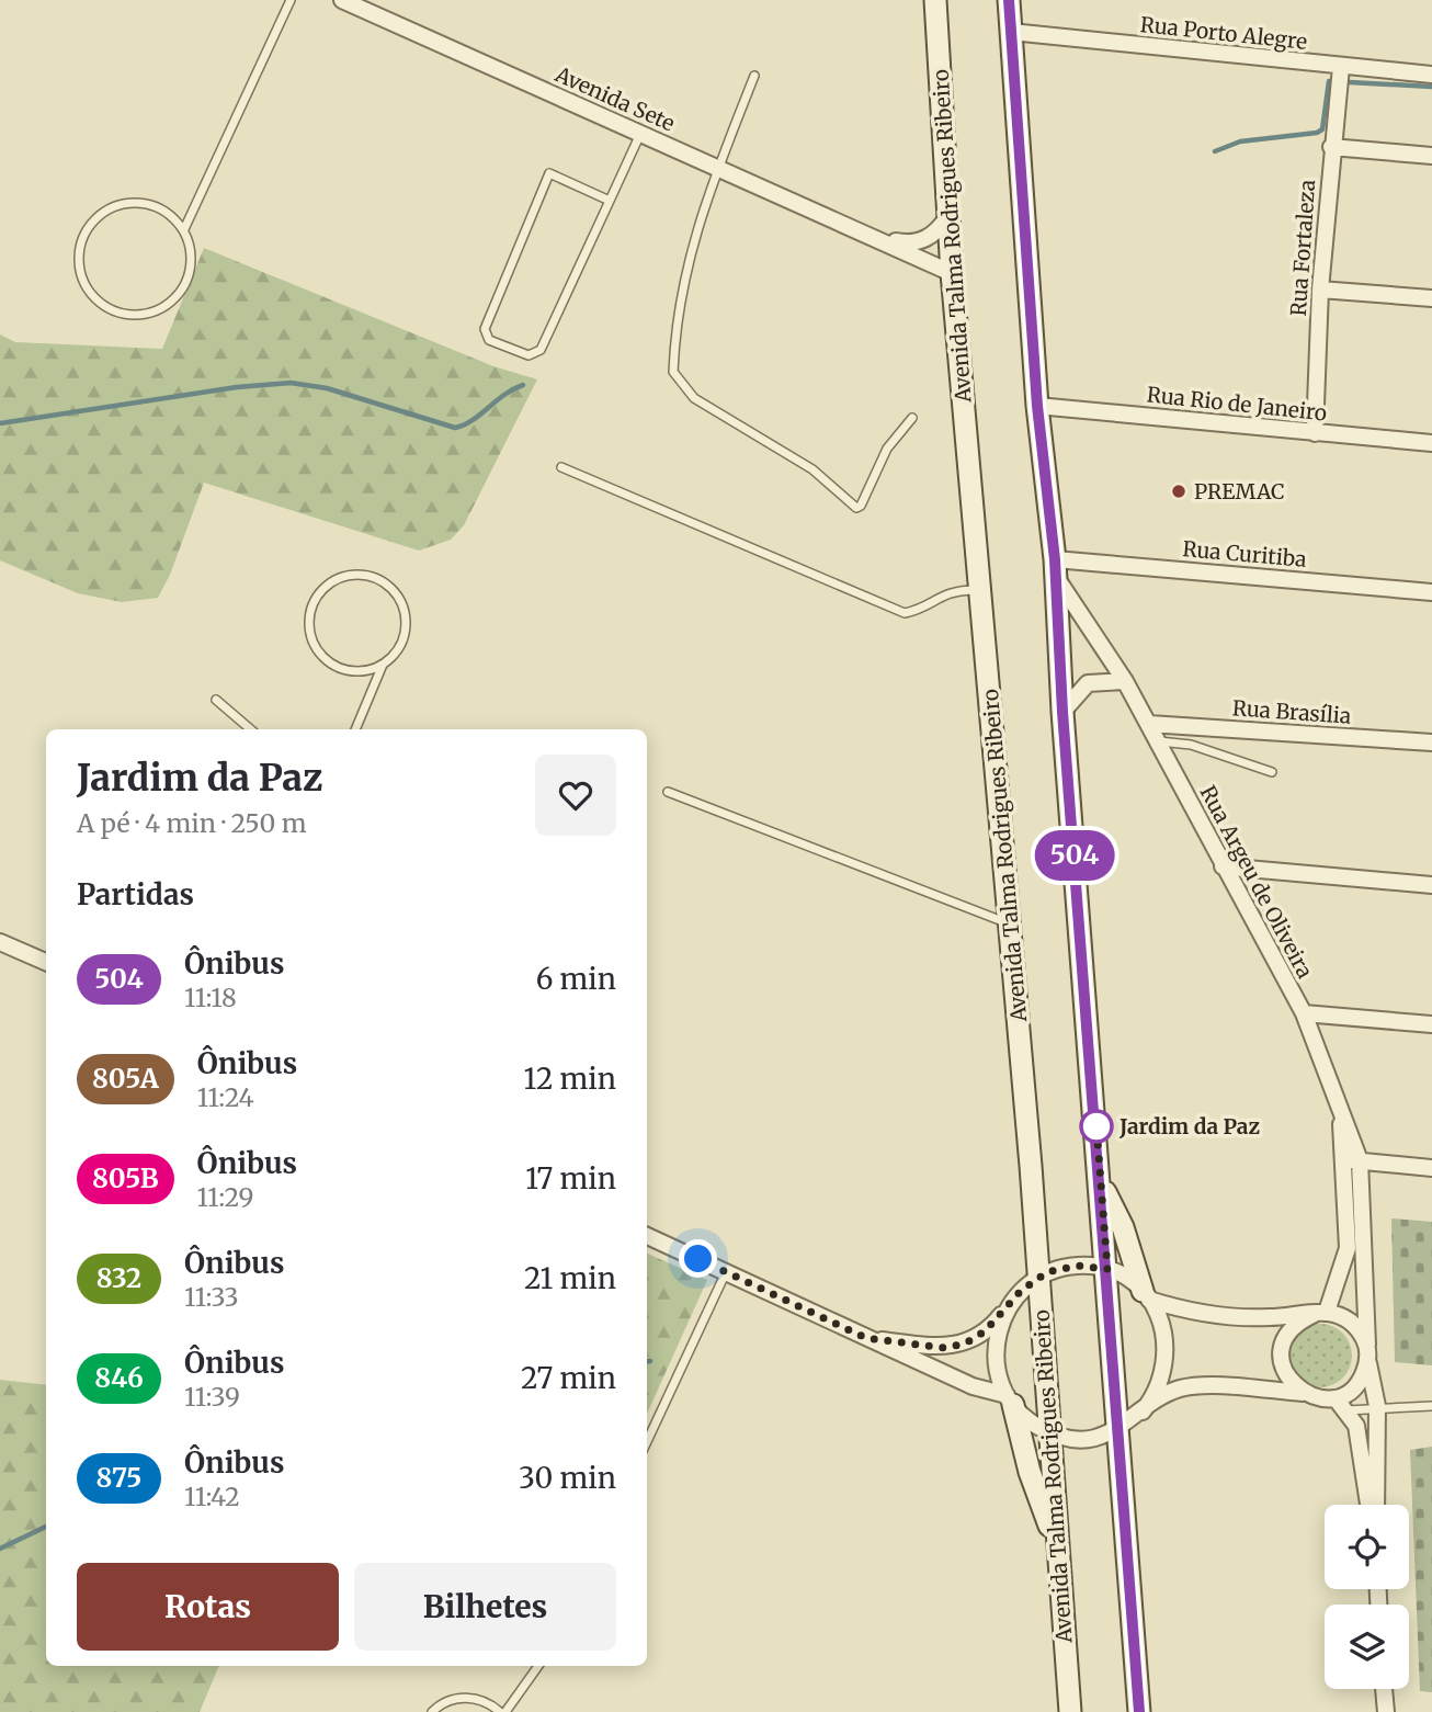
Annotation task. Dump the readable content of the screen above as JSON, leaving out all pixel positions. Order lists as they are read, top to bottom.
{
  "streets": {
    "main road": ["Avenida Talma Rodrigues Ribeiro"],
    "street": [
      "Rua Porto Alegre",
      "Avenida Sete",
      "Rua Fortaleza",
      "Rua Rio de Janeiro",
      "Rua Curitiba",
      "Rua Brasília",
      "Rua Argeu de Oliveira"
    ]
  },
  "crossings": [
    ["Rua Porto Alegre", "Rua Fortaleza"],
    ["Avenida Sete", "Avenida Talma Rodrigues Ribeiro"],
    ["Rua Fortaleza", "Rua Rio de Janeiro"],
    ["Rua Curitiba", "Rua Argeu de Oliveira"],
    ["Rua Brasília", "Rua Argeu de Oliveira"]
  ],
  "places": ["PREMAC", "Jardim da Paz"],
  "lines": ["bus line 504"],
  "page": {
    "on_map": "504",
    "heading": [
      ["Jardim da Paz", "A pé · 4 min · 250 m"],
      "Partidas"
    ],
    "list": [
      {
        "mark": "504",
        "name": "Ônibus",
        "note": "11:18",
        "value": "6 min"
      },
      {
        "mark": "805A",
        "name": "Ônibus",
        "note": "11:24",
        "value": "12 min"
      },
      {
        "mark": "805B",
        "name": "Ônibus",
        "note": "11:29",
        "value": "17 min"
      },
      {
        "mark": "832",
        "name": "Ônibus",
        "note": "11:33",
        "value": "21 min"
      },
      {
        "mark": "846",
        "name": "Ônibus",
        "note": "11:39",
        "value": "27 min"
      },
      {
        "mark": "875",
        "name": "Ônibus",
        "note": "11:42",
        "value": "30 min"
      }
    ],
    "buttons": ["Rotas", "Bilhetes"]
  }
}
